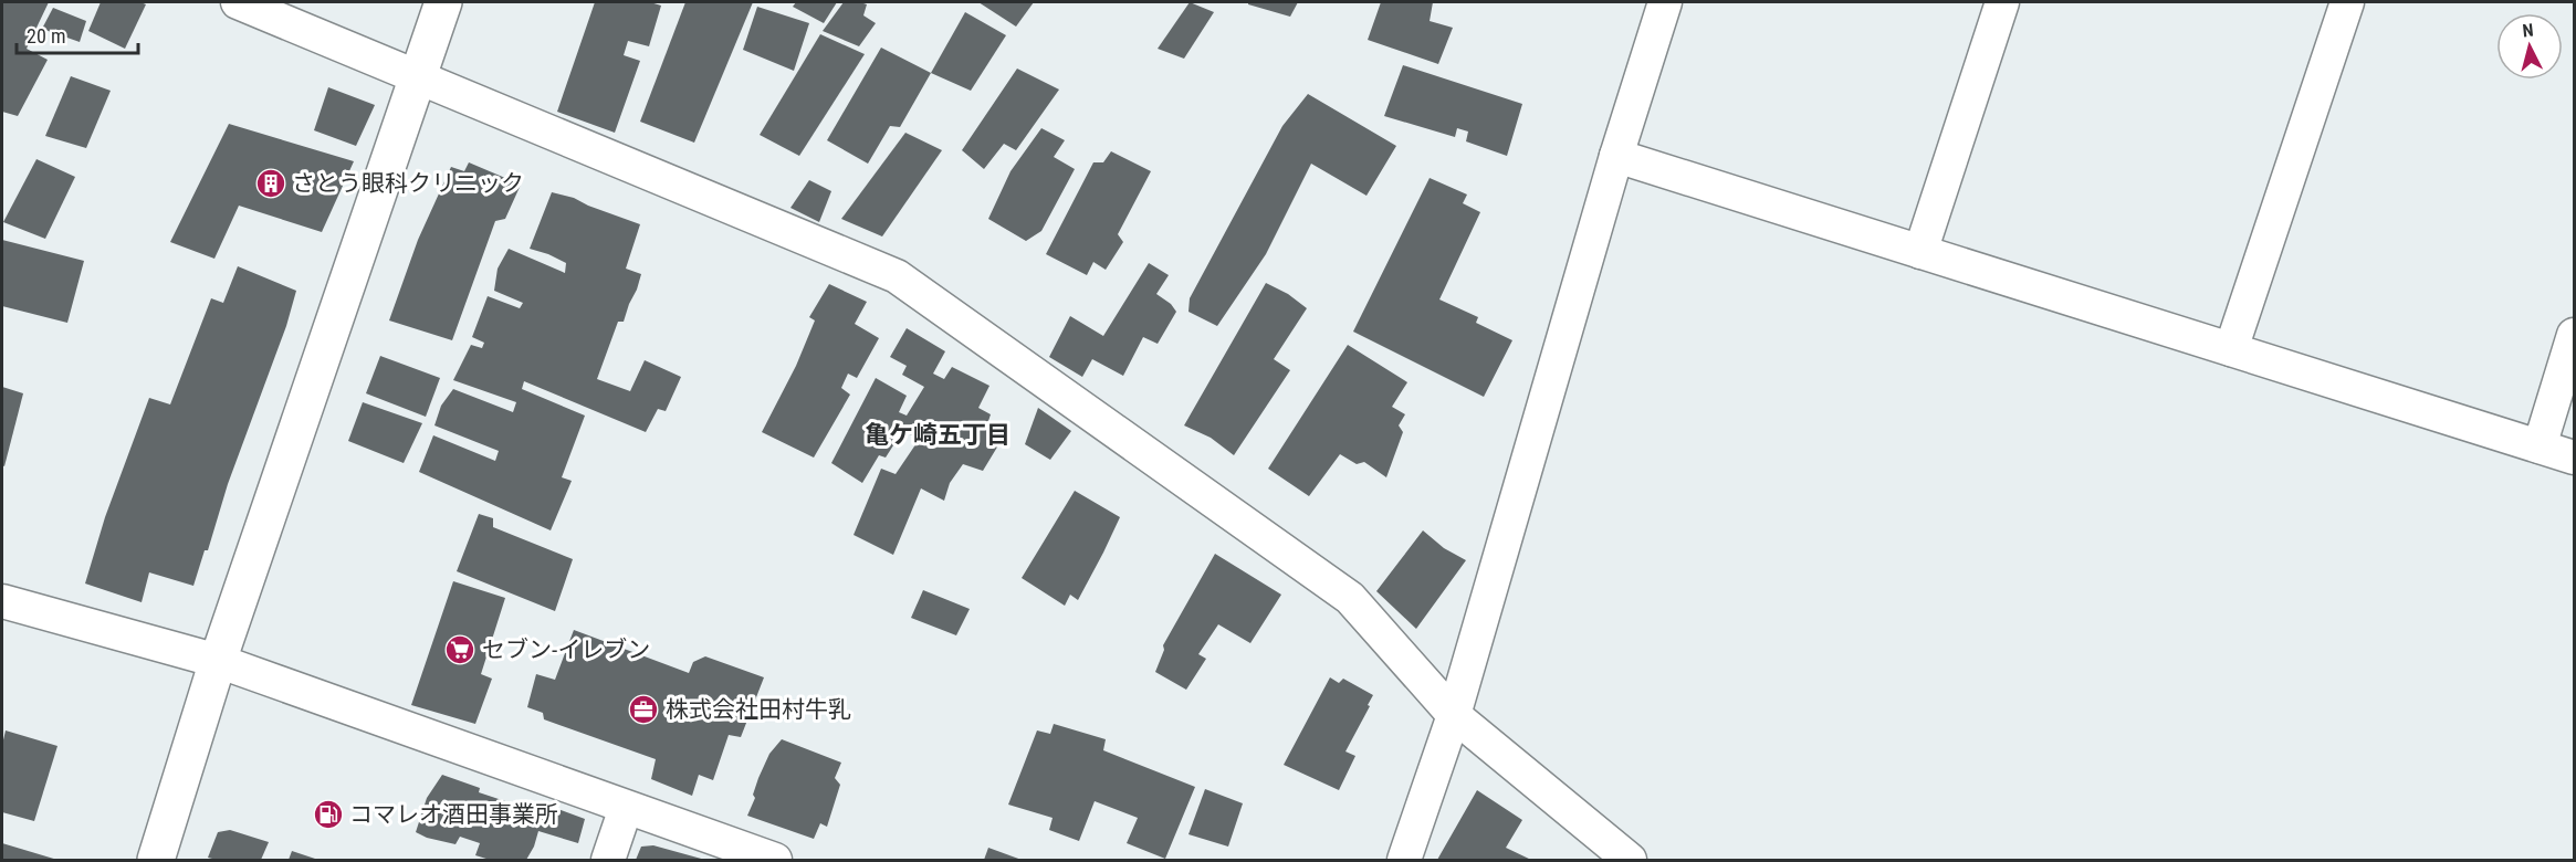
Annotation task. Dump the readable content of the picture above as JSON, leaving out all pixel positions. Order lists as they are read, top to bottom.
{
  "districts": ["亀ケ崎五丁目"],
  "places": {
    "building": ["さとう眼科クリニック"],
    "supermarket": ["セブン-イレブン"],
    "office": ["株式会社田村牛乳"],
    "fuel station": ["コマレオ酒田事業所"]
  },
  "scale_bar": "20 m",
  "north": "top"
}
